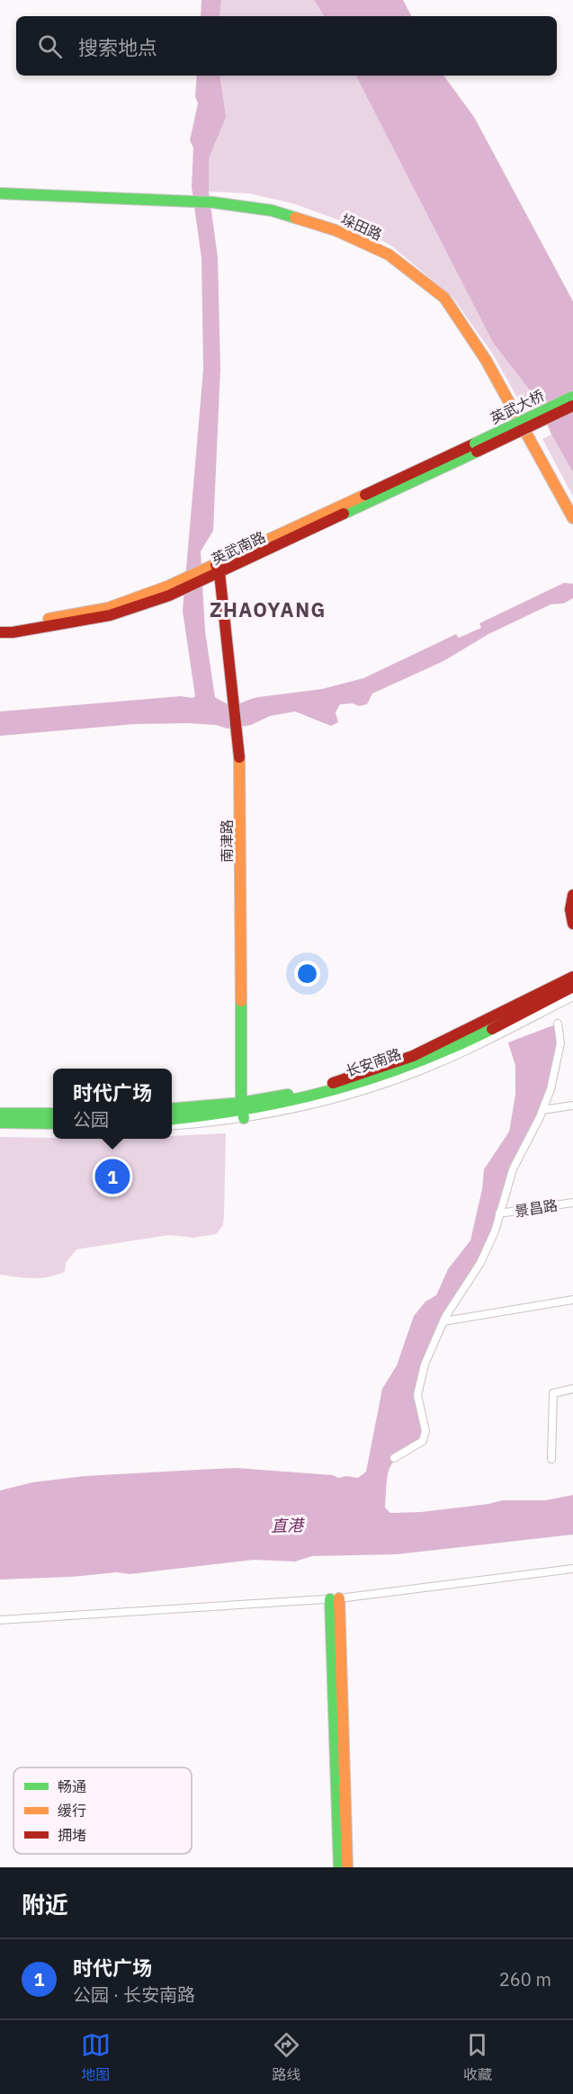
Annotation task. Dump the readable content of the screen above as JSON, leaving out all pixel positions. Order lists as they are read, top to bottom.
{
  "streets": {
    "main road": [
      "垛田路",
      "英武大桥",
      "英武南路",
      "南津路",
      "长安南路"
    ],
    "street": ["景昌路"]
  },
  "crossings": [
    ["英武大桥", "英武南路"],
    ["英武南路", "南津路"],
    ["南津路", "长安南路"]
  ],
  "districts": ["ZHAOYANG"],
  "water": ["直港"],
  "legend": ["畅通", "缓行", "拥堵"],
  "page": {
    "search": "搜索地点",
    "popup": ["时代广场", "公园"],
    "pins": "1",
    "heading": "附近",
    "list": [
      {
        "mark": "1",
        "name": "时代广场",
        "note": "公园 · 长安南路",
        "value": "260 m"
      }
    ],
    "nav": ["地图", "路线", "收藏"]
  }
}
